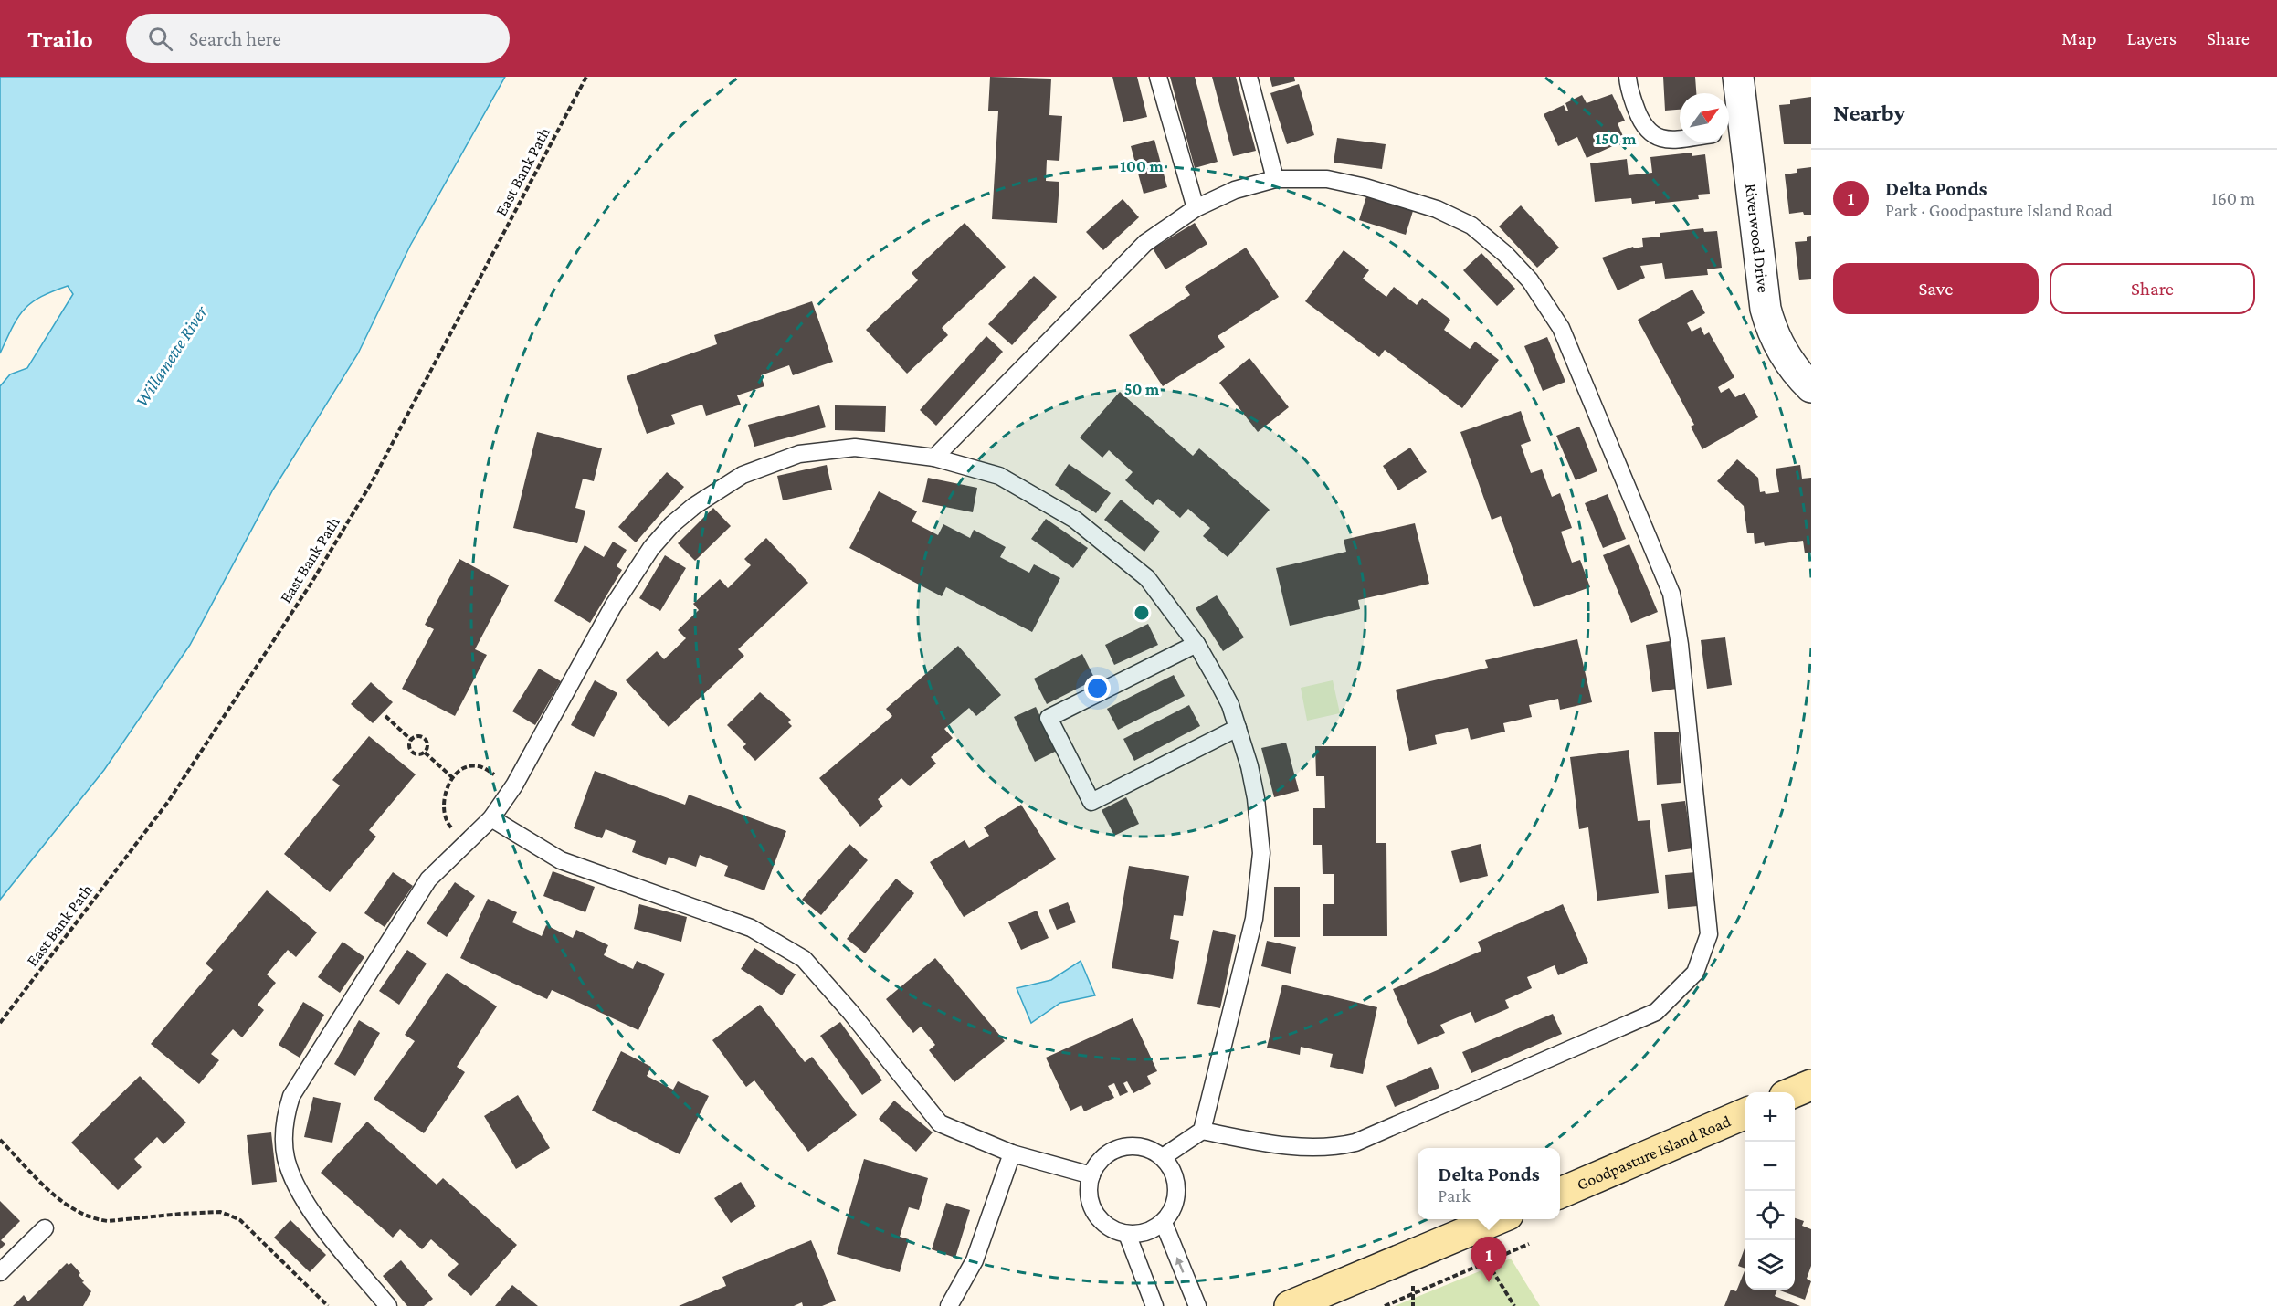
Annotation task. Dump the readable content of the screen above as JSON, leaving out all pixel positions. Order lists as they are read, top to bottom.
{
  "streets": {
    "main road": ["Goodpasture Island Road"],
    "street": ["Riverwood Drive"],
    "path": ["East Bank Path"]
  },
  "water": ["Willamette River"],
  "north": "top right",
  "page": {
    "header": "Trailo",
    "search": "Search here",
    "nav": ["Map", "Layers", "Share"],
    "heading": "Nearby",
    "list": [
      {
        "mark": "1",
        "name": "Delta Ponds",
        "note": "Park · Goodpasture Island Road",
        "value": "160 m"
      }
    ],
    "buttons": ["Save", "Share"],
    "map_buttons": ["+", "−"],
    "popup": ["Delta Ponds", "Park"],
    "pins": "1"
  },
  "rings": ["150 m", "100 m", "50 m"]
}
